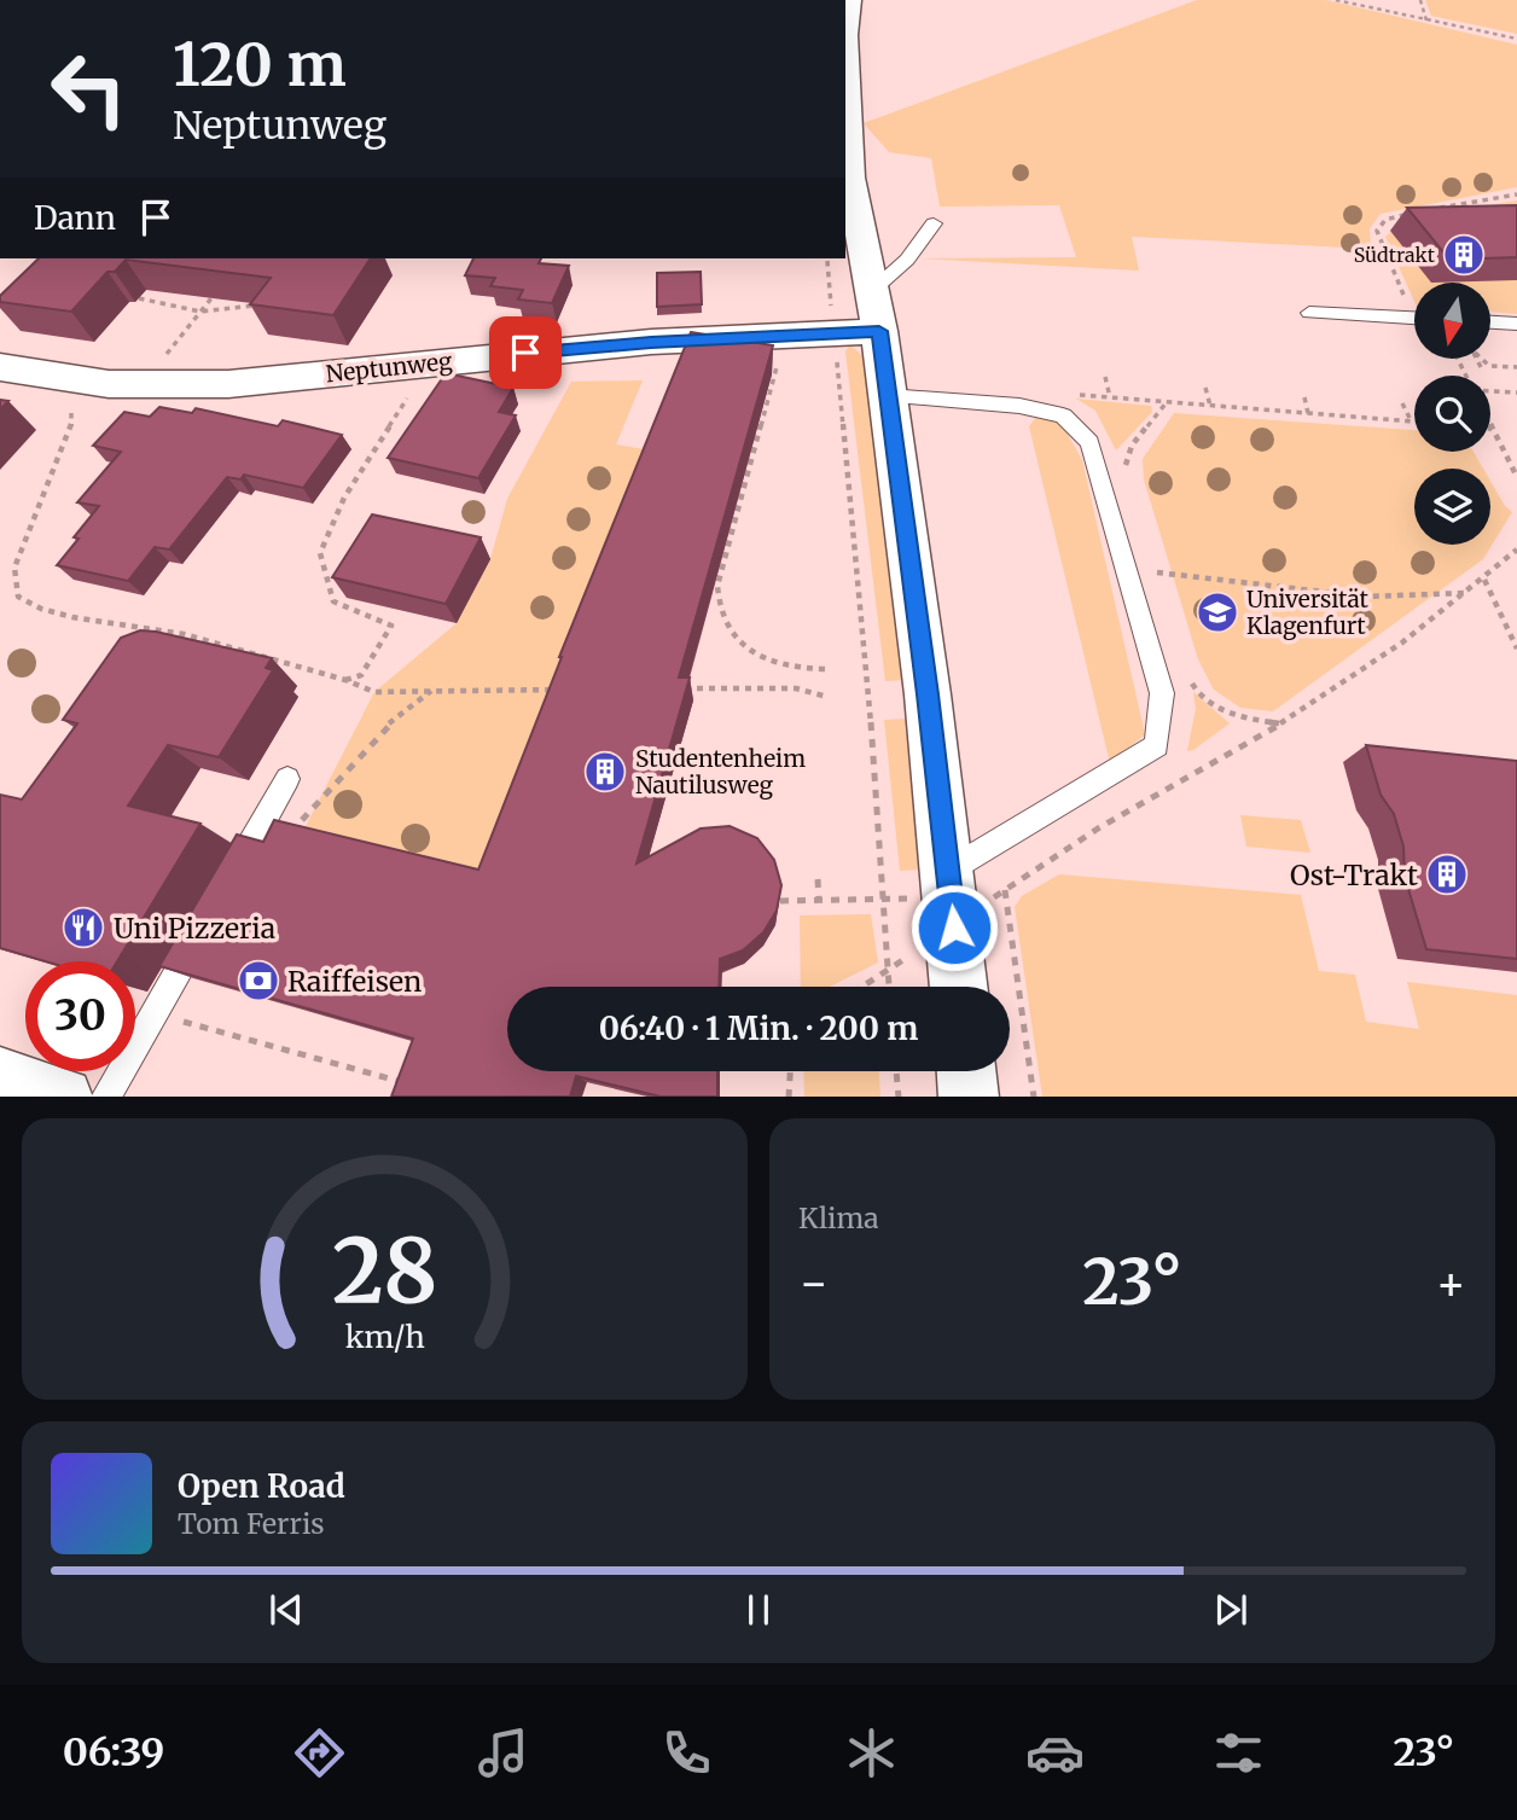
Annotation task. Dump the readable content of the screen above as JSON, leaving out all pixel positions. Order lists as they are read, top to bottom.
{
  "streets": {
    "street": ["Neptunweg"]
  },
  "places": {
    "building": ["Südtrakt", "Studentenheim Nautilusweg", "Ost-Trakt"],
    "school or university": ["Universität Klagenfurt"],
    "restaurant": ["Uni Pizzeria"],
    "bank": ["Raiffeisen"]
  },
  "north": "bottom",
  "page": {
    "turn": ["120 m", "Neptunweg"],
    "then": "Dann",
    "limit": "30",
    "trip": "06:40 · 1 Min. · 200 m",
    "tile": "Klima",
    "heat": ["−", "23°", "+"],
    "song": ["Open Road", "Tom Ferris"],
    "tabs": ["06:39", "23°"],
    "gauge": ["28", "km/h"]
  }
}
